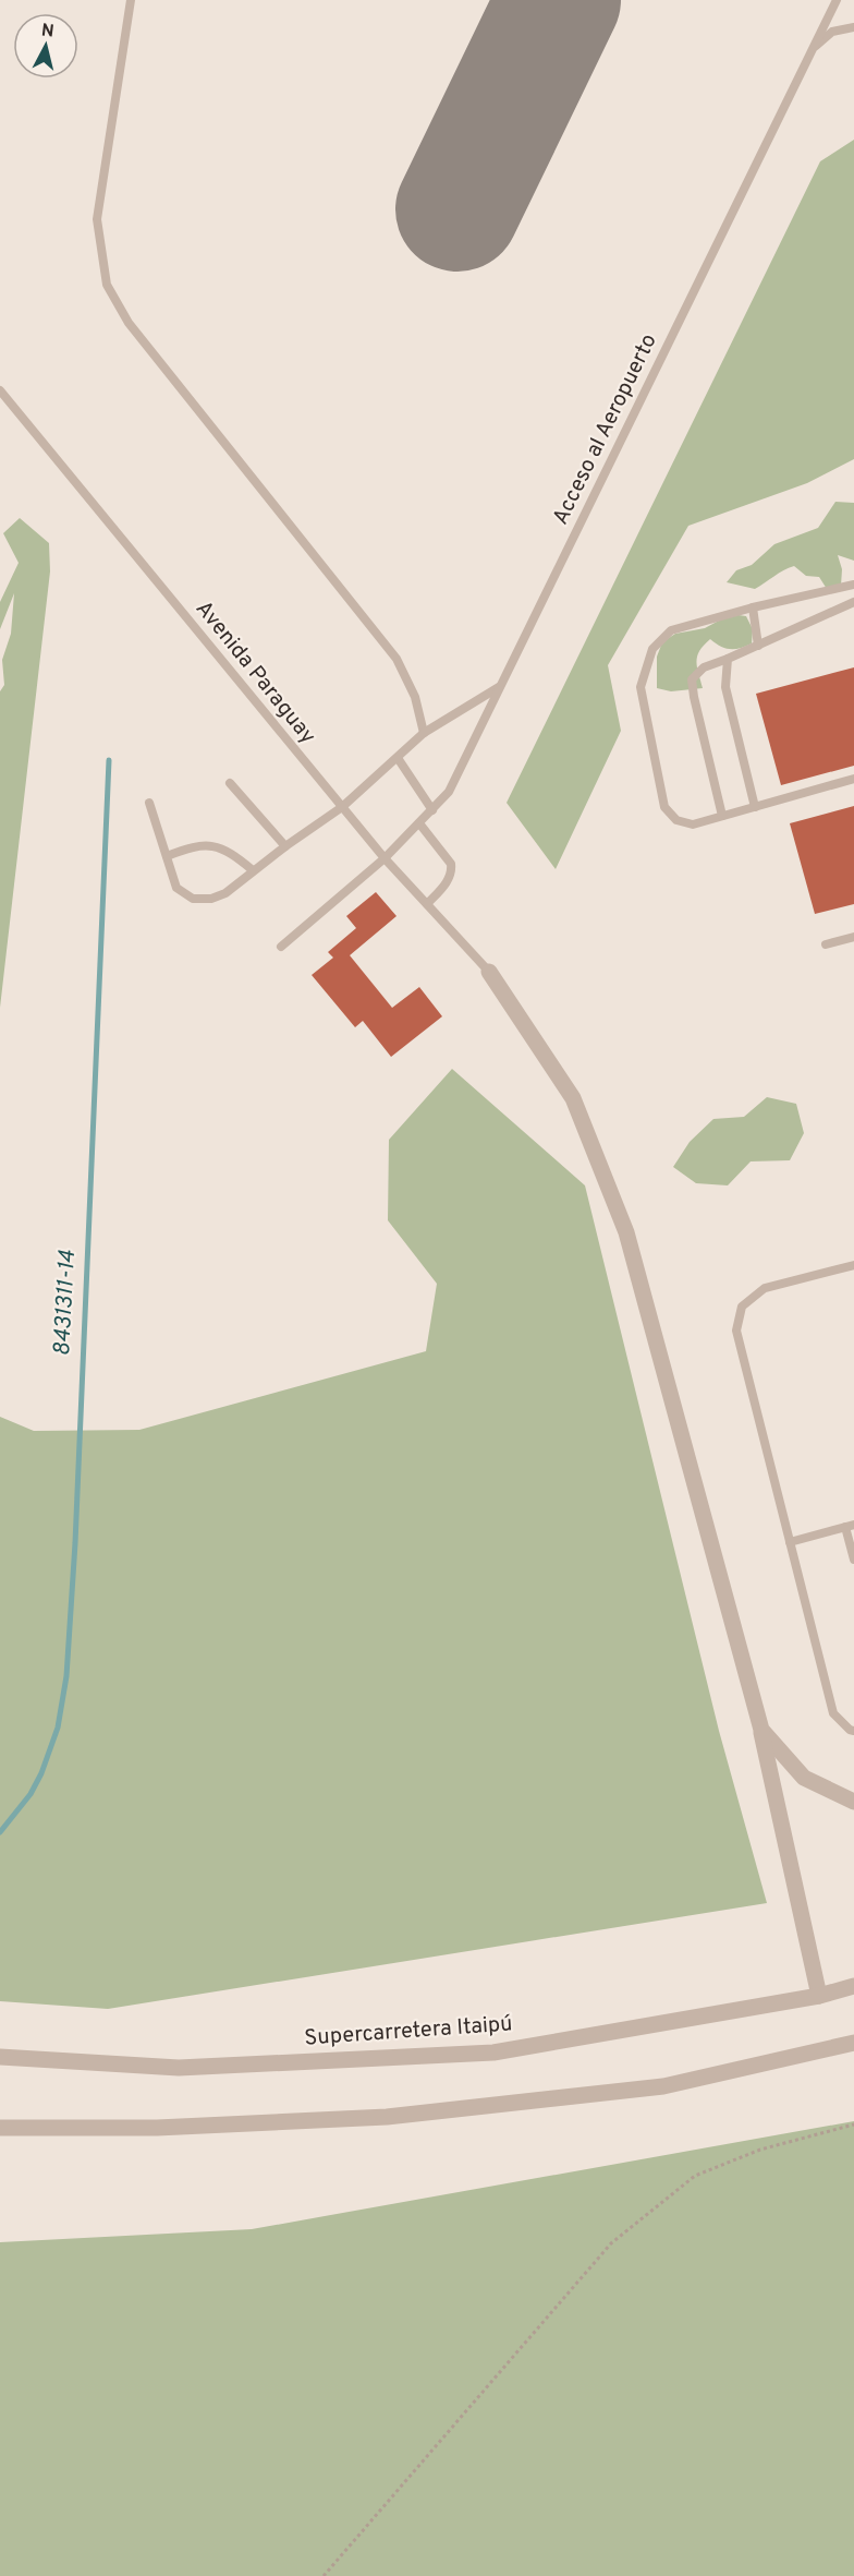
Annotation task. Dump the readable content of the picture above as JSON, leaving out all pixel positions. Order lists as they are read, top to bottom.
{
  "streets": {
    "street": ["Supercarretera Itaipú"],
    "lane": ["Acceso al Aeropuerto", "Avenida Paraguay"]
  },
  "crossings": [
    ["Acceso al Aeropuerto", "Avenida Paraguay"]
  ],
  "water": ["8431311-14"],
  "north": "top"
}
